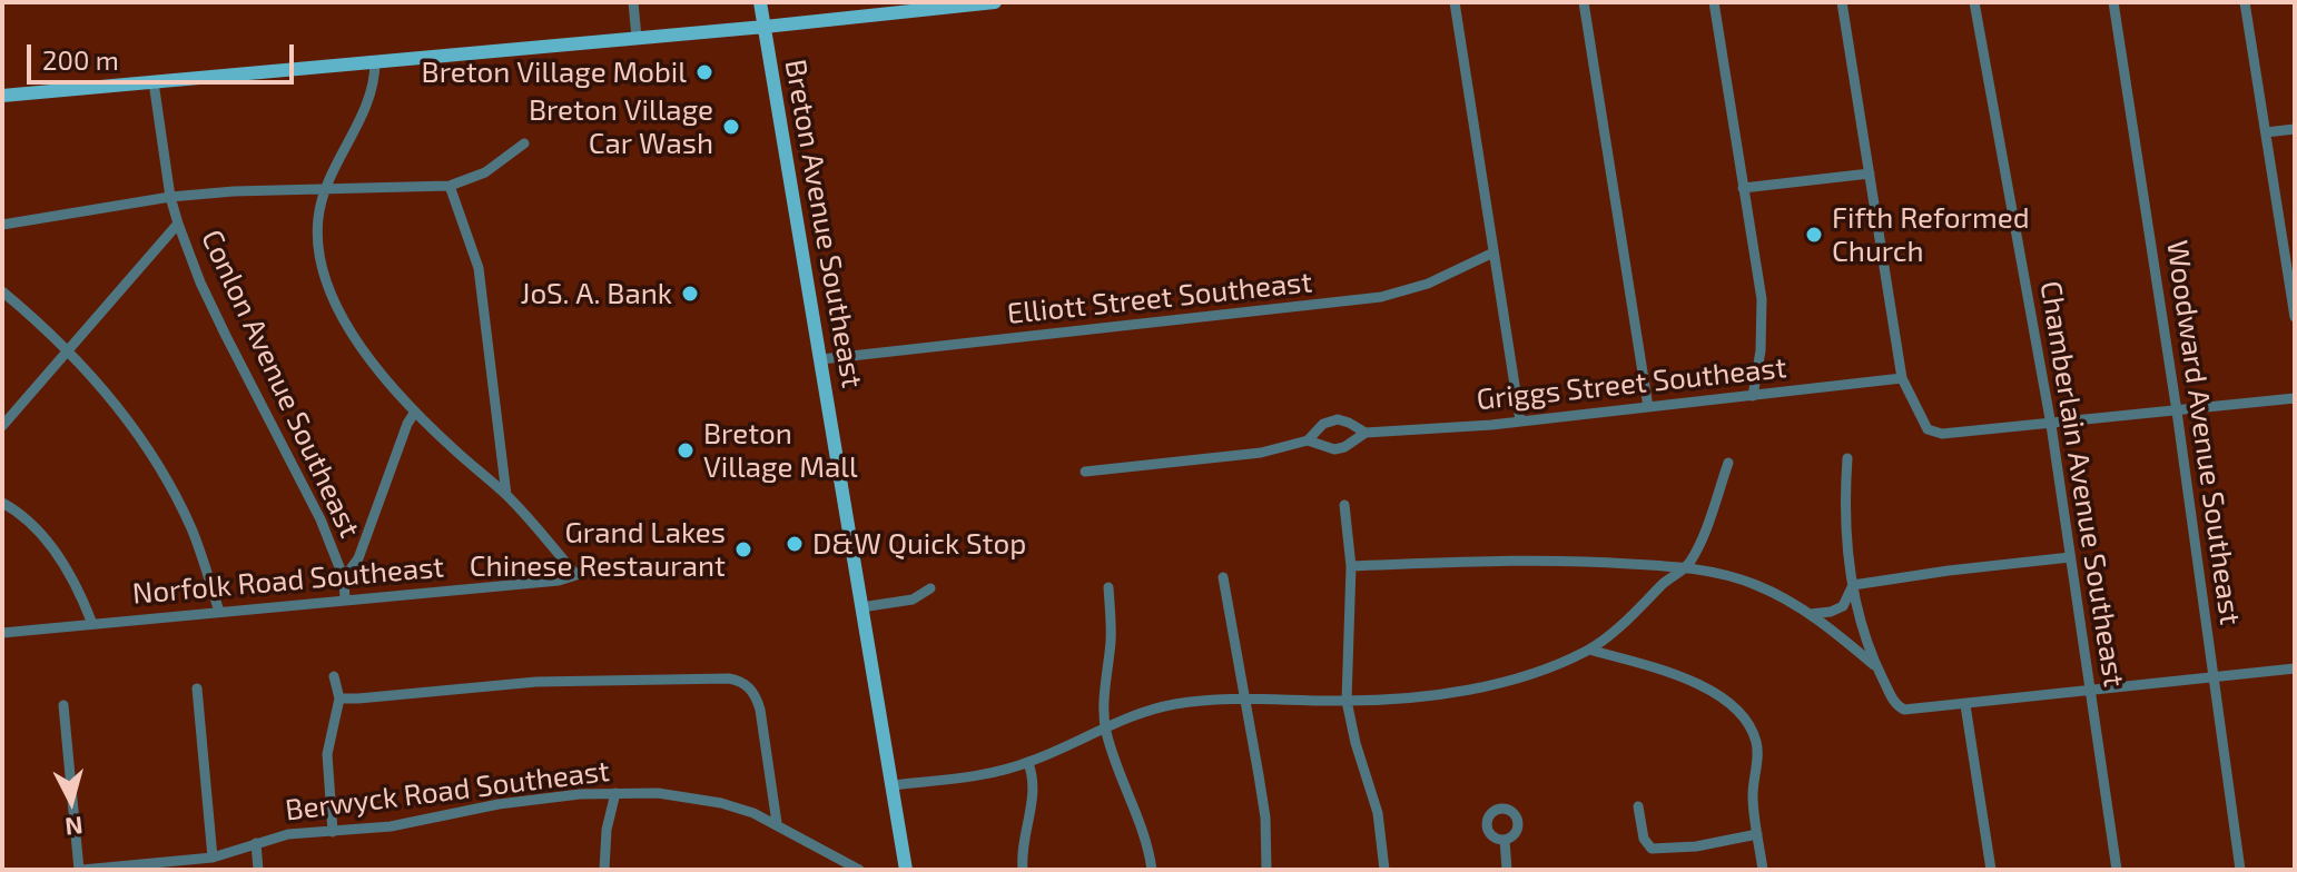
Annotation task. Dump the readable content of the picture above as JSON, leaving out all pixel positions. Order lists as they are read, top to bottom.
{
  "streets": {
    "main road": ["Breton Avenue Southeast"],
    "street": [
      "Elliott Street Southeast",
      "Conlon Avenue Southeast",
      "Griggs Street Southeast",
      "Woodward Avenue Southeast",
      "Chamberlain Avenue Southeast",
      "Norfolk Road Southeast",
      "Berwyck Road Southeast"
    ]
  },
  "crossings": [
    ["Breton Avenue Southeast", "Elliott Street Southeast"],
    ["Conlon Avenue Southeast", "Norfolk Road Southeast"]
  ],
  "places": [
    "Breton Village Mobil",
    "Breton Village Car Wash",
    "Fifth Reformed Church",
    "JoS. A. Bank",
    "Breton Village Mall",
    "D&W Quick Stop",
    "Grand Lakes Chinese Restaurant"
  ],
  "scale_bar": "200 m",
  "north": "bottom"
}
